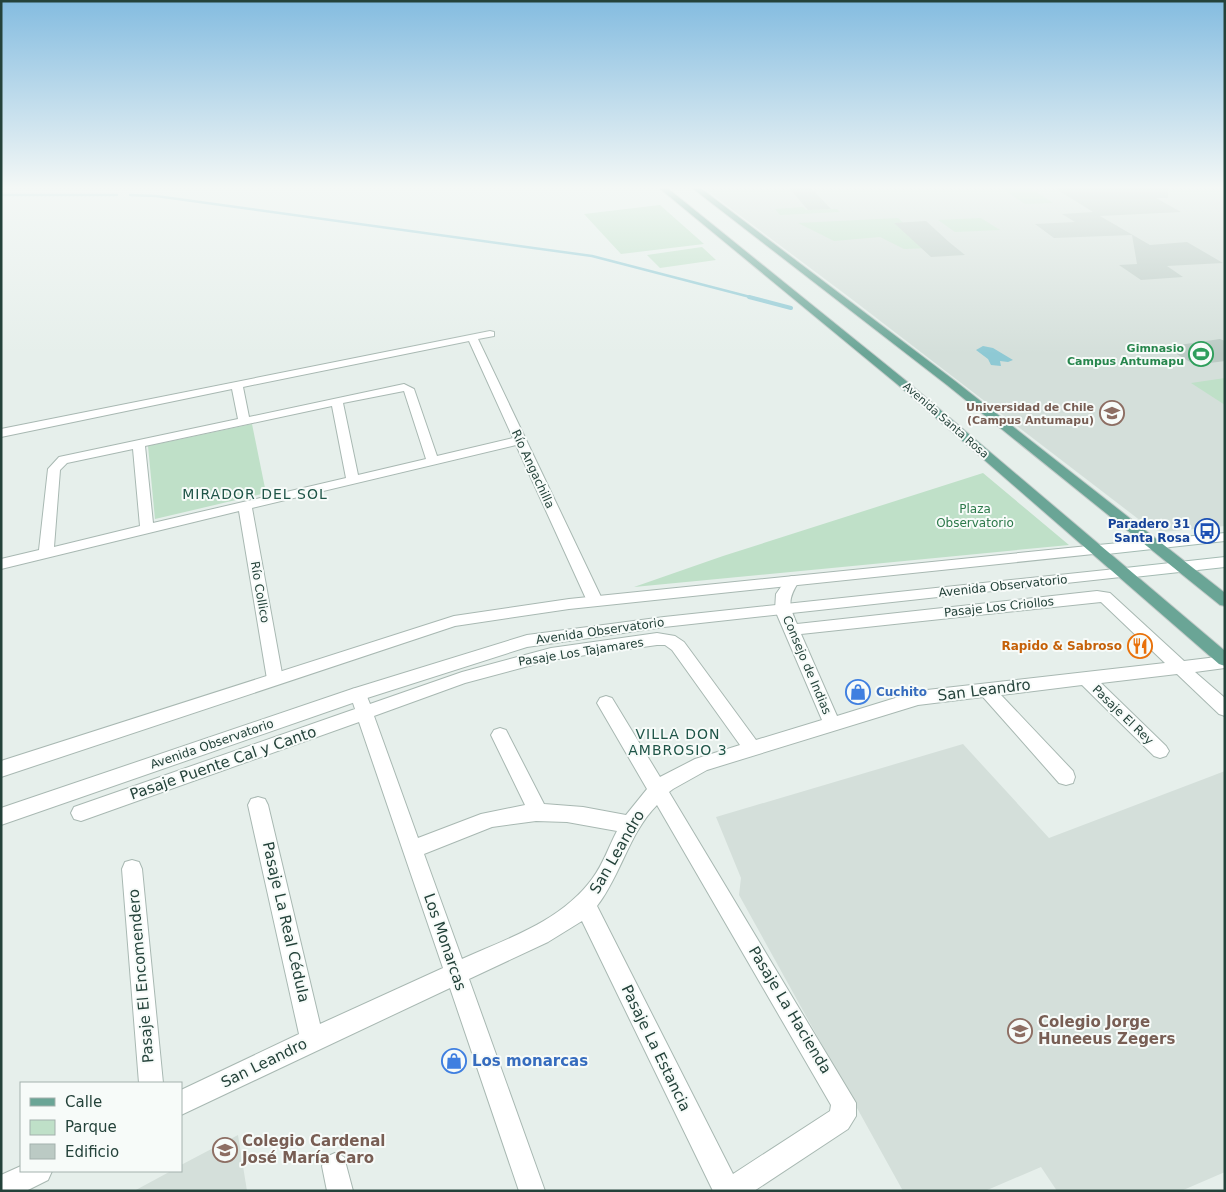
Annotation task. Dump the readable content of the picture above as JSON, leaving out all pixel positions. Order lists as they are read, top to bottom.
{
  "streets": {
    "main road": ["Avenida Santa Rosa"],
    "street": [
      "Río Angachilla",
      "Avenida Observatorio",
      "Río Collico",
      "Pasaje Los Criollos",
      "Pasaje Los Tajamares",
      "Consejo de Indias",
      "San Leandro",
      "Pasaje El Rey",
      "Pasaje Puente Cal y Canto",
      "Pasaje La Real Cédula",
      "Los Monarcas",
      "Pasaje El Encomendero",
      "Pasaje La Hacienda",
      "Pasaje La Estancia"
    ]
  },
  "crossings": [
    ["Avenida Santa Rosa", "Avenida Observatorio"],
    ["Avenida Santa Rosa", "San Leandro"],
    ["Avenida Observatorio", "Pasaje Los Tajamares"],
    ["Avenida Observatorio", "Consejo de Indias"],
    ["Avenida Observatorio", "Pasaje Puente Cal y Canto"],
    ["Avenida Observatorio", "Los Monarcas"],
    ["Pasaje Los Criollos", "Consejo de Indias"],
    ["Pasaje Los Criollos", "San Leandro"],
    ["Pasaje Los Tajamares", "San Leandro"],
    ["Pasaje Los Tajamares", "Pasaje Puente Cal y Canto"],
    ["Pasaje Los Tajamares", "Los Monarcas"],
    ["Consejo de Indias", "San Leandro"],
    ["San Leandro", "Pasaje El Rey"],
    ["San Leandro", "Pasaje La Real Cédula"],
    ["San Leandro", "Los Monarcas"],
    ["San Leandro", "Pasaje La Hacienda"],
    ["San Leandro", "Pasaje La Estancia"],
    ["Pasaje Puente Cal y Canto", "Los Monarcas"],
    ["Pasaje La Hacienda", "Pasaje La Estancia"]
  ],
  "districts": ["MIRADOR DEL SOL", "VILLA DON AMBROSIO 3"],
  "parks": ["Plaza Observatorio"],
  "places": {
    "sports": ["Gimnasio Campus Antumapu"],
    "school or university": ["Universidad de Chile (Campus Antumapu)", "Colegio Jorge Huneeus Zegers", "Colegio Cardenal José María Caro"],
    "bus stop": ["Paradero 31 Santa Rosa"],
    "restaurant": ["Rapido & Sabroso"],
    "shop": ["Cuchito", "Los monarcas"]
  },
  "legend": ["Calle", "Parque", "Edificio"]
}
